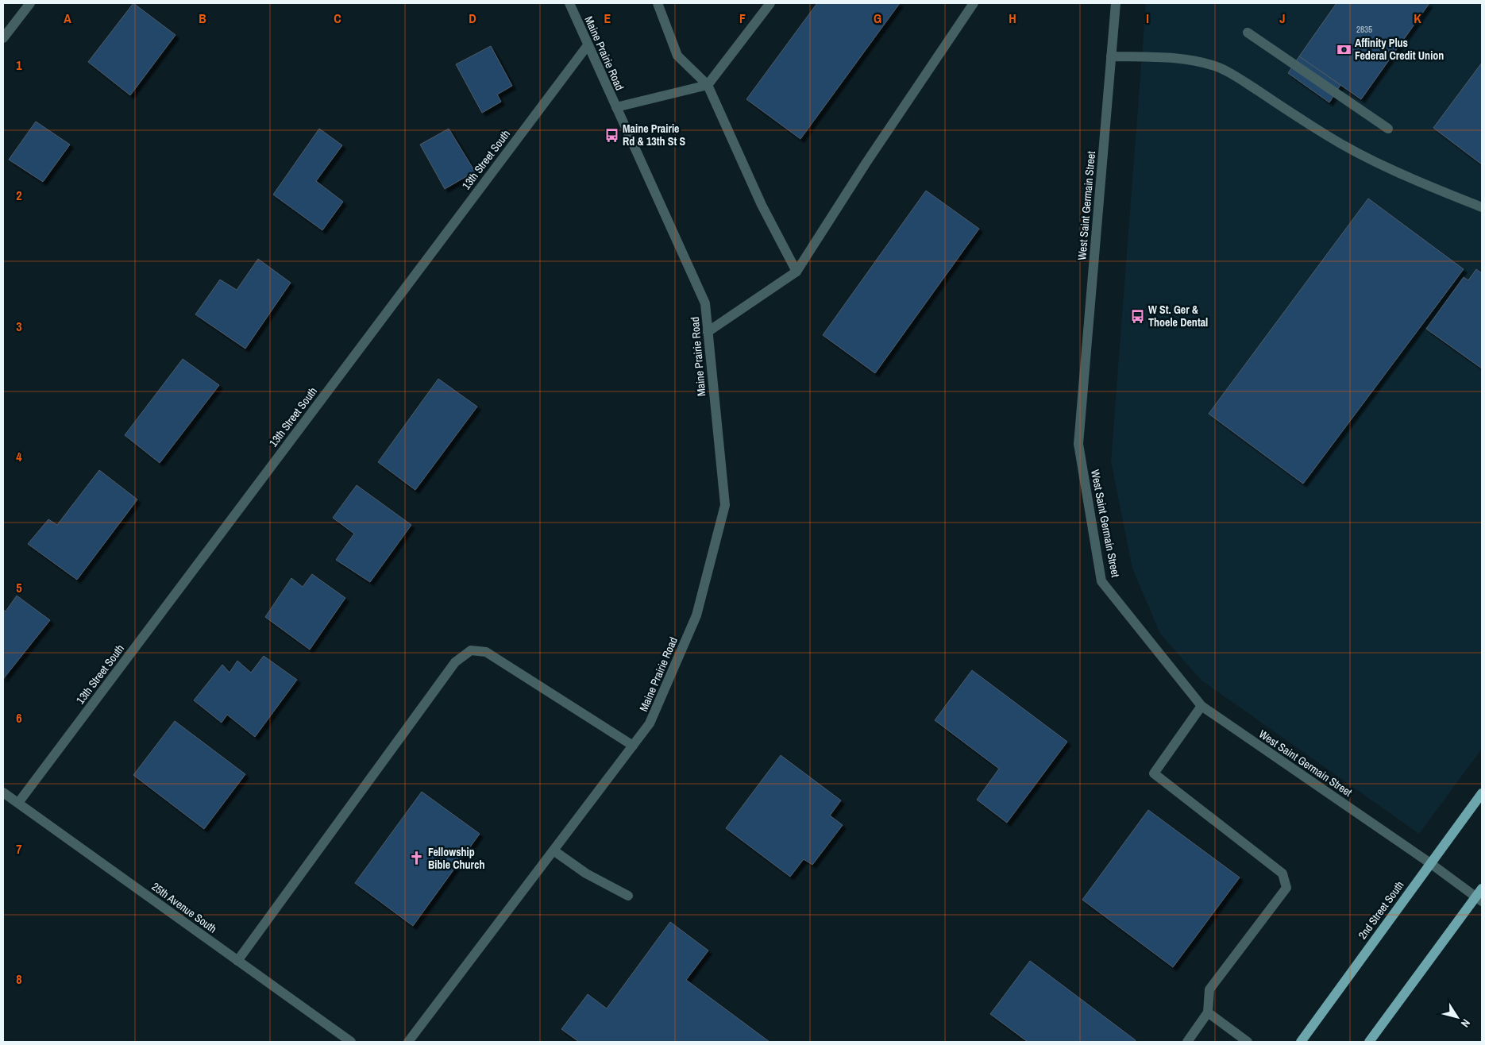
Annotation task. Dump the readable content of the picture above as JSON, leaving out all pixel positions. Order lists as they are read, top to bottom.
{
  "streets": {
    "main road": ["2nd Street South"],
    "street": [
      "Maine Prairie Road",
      "13th Street South",
      "West Saint Germain Street",
      "25th Avenue South"
    ]
  },
  "crossings": [
    ["Maine Prairie Road", "13th Street South"],
    ["13th Street South", "25th Avenue South"],
    ["West Saint Germain Street", "2nd Street South"]
  ],
  "places": {
    "bank": ["Affinity Plus Federal Credit Union"],
    "bus stop": ["Maine Prairie Rd & 13th St S", "W St. Ger & Thoele Dental"],
    "church": ["Fellowship Bible Church"]
  },
  "house_numbers": ["2835"],
  "north": "bottom right",
  "grid": {
    "columns": [
      "A",
      "B",
      "C",
      "D",
      "E",
      "F",
      "G",
      "H",
      "I",
      "J",
      "K"
    ],
    "rows": [
      "1",
      "2",
      "3",
      "4",
      "5",
      "6",
      "7",
      "8"
    ]
  }
}
